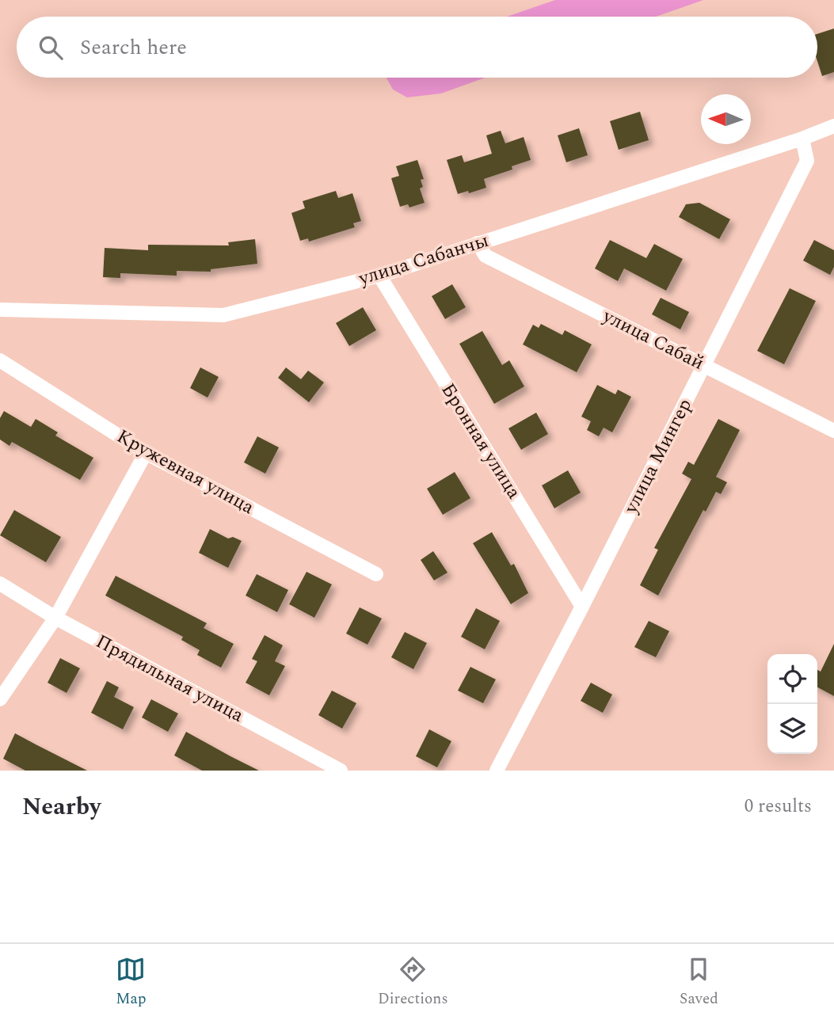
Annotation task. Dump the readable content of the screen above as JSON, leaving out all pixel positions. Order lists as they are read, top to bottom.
{
  "streets": {
    "street": [
      "улица Сабанчы",
      "улица Сабай",
      "Бронная улица",
      "улица Мингер",
      "Кружевная улица",
      "Прядильная улица"
    ]
  },
  "crossings": [
    ["улица Сабанчы", "улица Сабай"],
    ["улица Сабанчы", "Бронная улица"],
    ["улица Сабанчы", "улица Мингер"],
    ["улица Сабай", "улица Мингер"],
    ["Бронная улица", "улица Мингер"]
  ],
  "north": "left",
  "page": {
    "search": "Search here",
    "heading": ["Nearby", "0 results"],
    "nav": ["Map", "Directions", "Saved"]
  }
}
